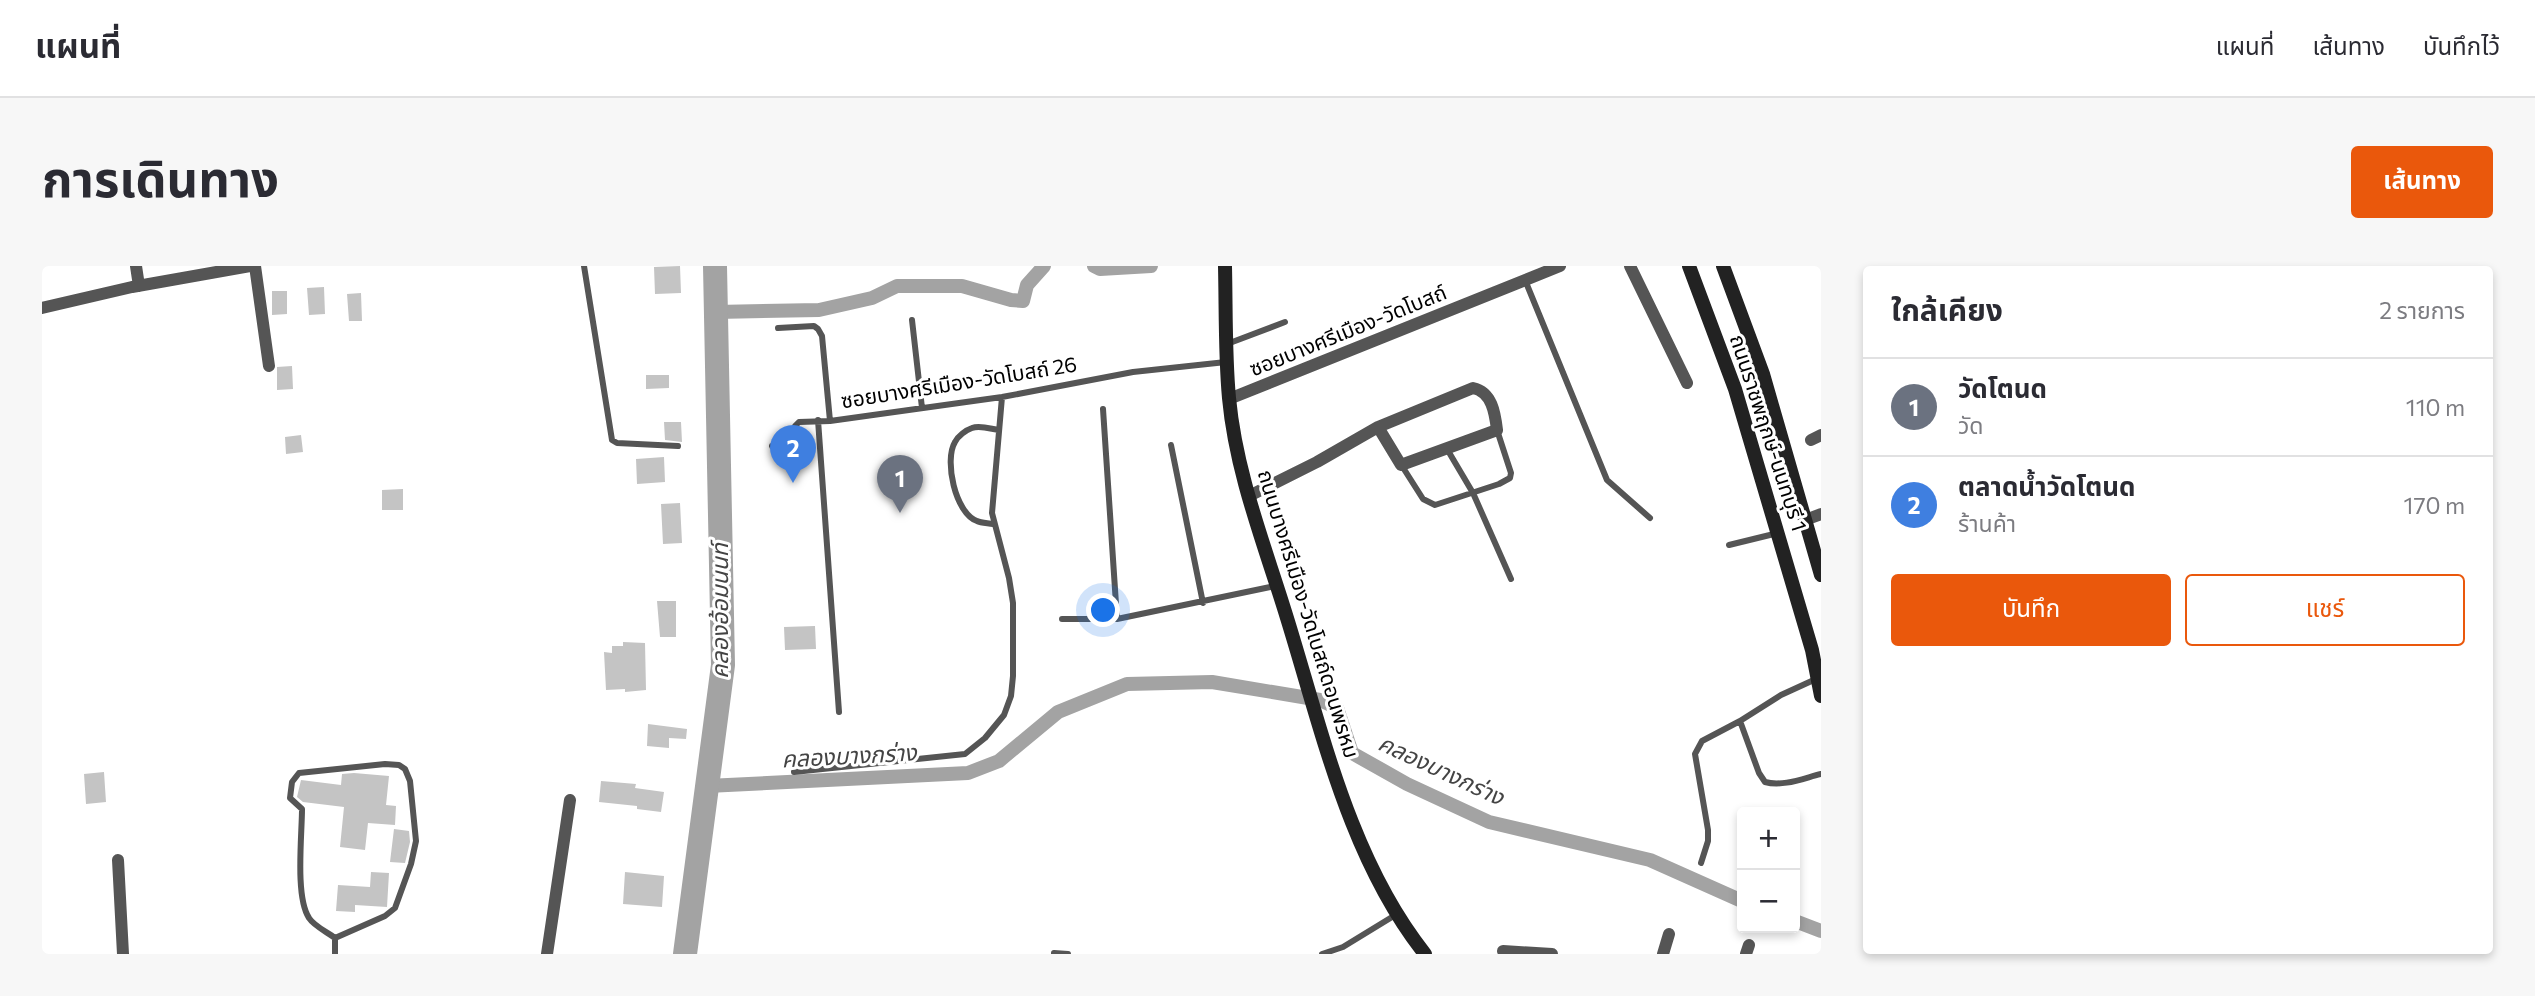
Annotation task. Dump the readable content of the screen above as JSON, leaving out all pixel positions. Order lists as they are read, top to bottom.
{
  "streets": {
    "main road": ["ถนนราชพฤกษ์-นนทบุรี 1", "ถนนบางศรีเมือง-วัดโบสถ์ดอนพรหม"],
    "street": ["ซอยบางศรีเมือง-วัดโบสถ์"],
    "lane": ["ซอยบางศรีเมือง-วัดโบสถ์ 26"]
  },
  "crossings": [
    ["ซอยบางศรีเมือง-วัดโบสถ์", "ถนนบางศรีเมือง-วัดโบสถ์ดอนพรหม"],
    ["ซอยบางศรีเมือง-วัดโบสถ์ 26", "ถนนบางศรีเมือง-วัดโบสถ์ดอนพรหม"]
  ],
  "water": ["คลองอ้อมนนท์", "คลองบางกร่าง"],
  "page": {
    "header": "แผนที่",
    "nav": ["แผนที่", "เส้นทาง", "บันทึกไว้"],
    "title": "การเดินทาง",
    "buttons": [
      "เส้นทาง",
      ["บันทึก", "แชร์"]
    ],
    "heading": ["ใกล้เคียง", "2 รายการ"],
    "list": [
      {
        "mark": "1",
        "name": "วัดโตนด",
        "note": "วัด",
        "value": "110 m"
      },
      {
        "mark": "2",
        "name": "ตลาดน้ำวัดโตนด",
        "note": "ร้านค้า",
        "value": "170 m"
      }
    ],
    "pins": ["2", "1"],
    "map_buttons": ["+", "−"]
  }
}
